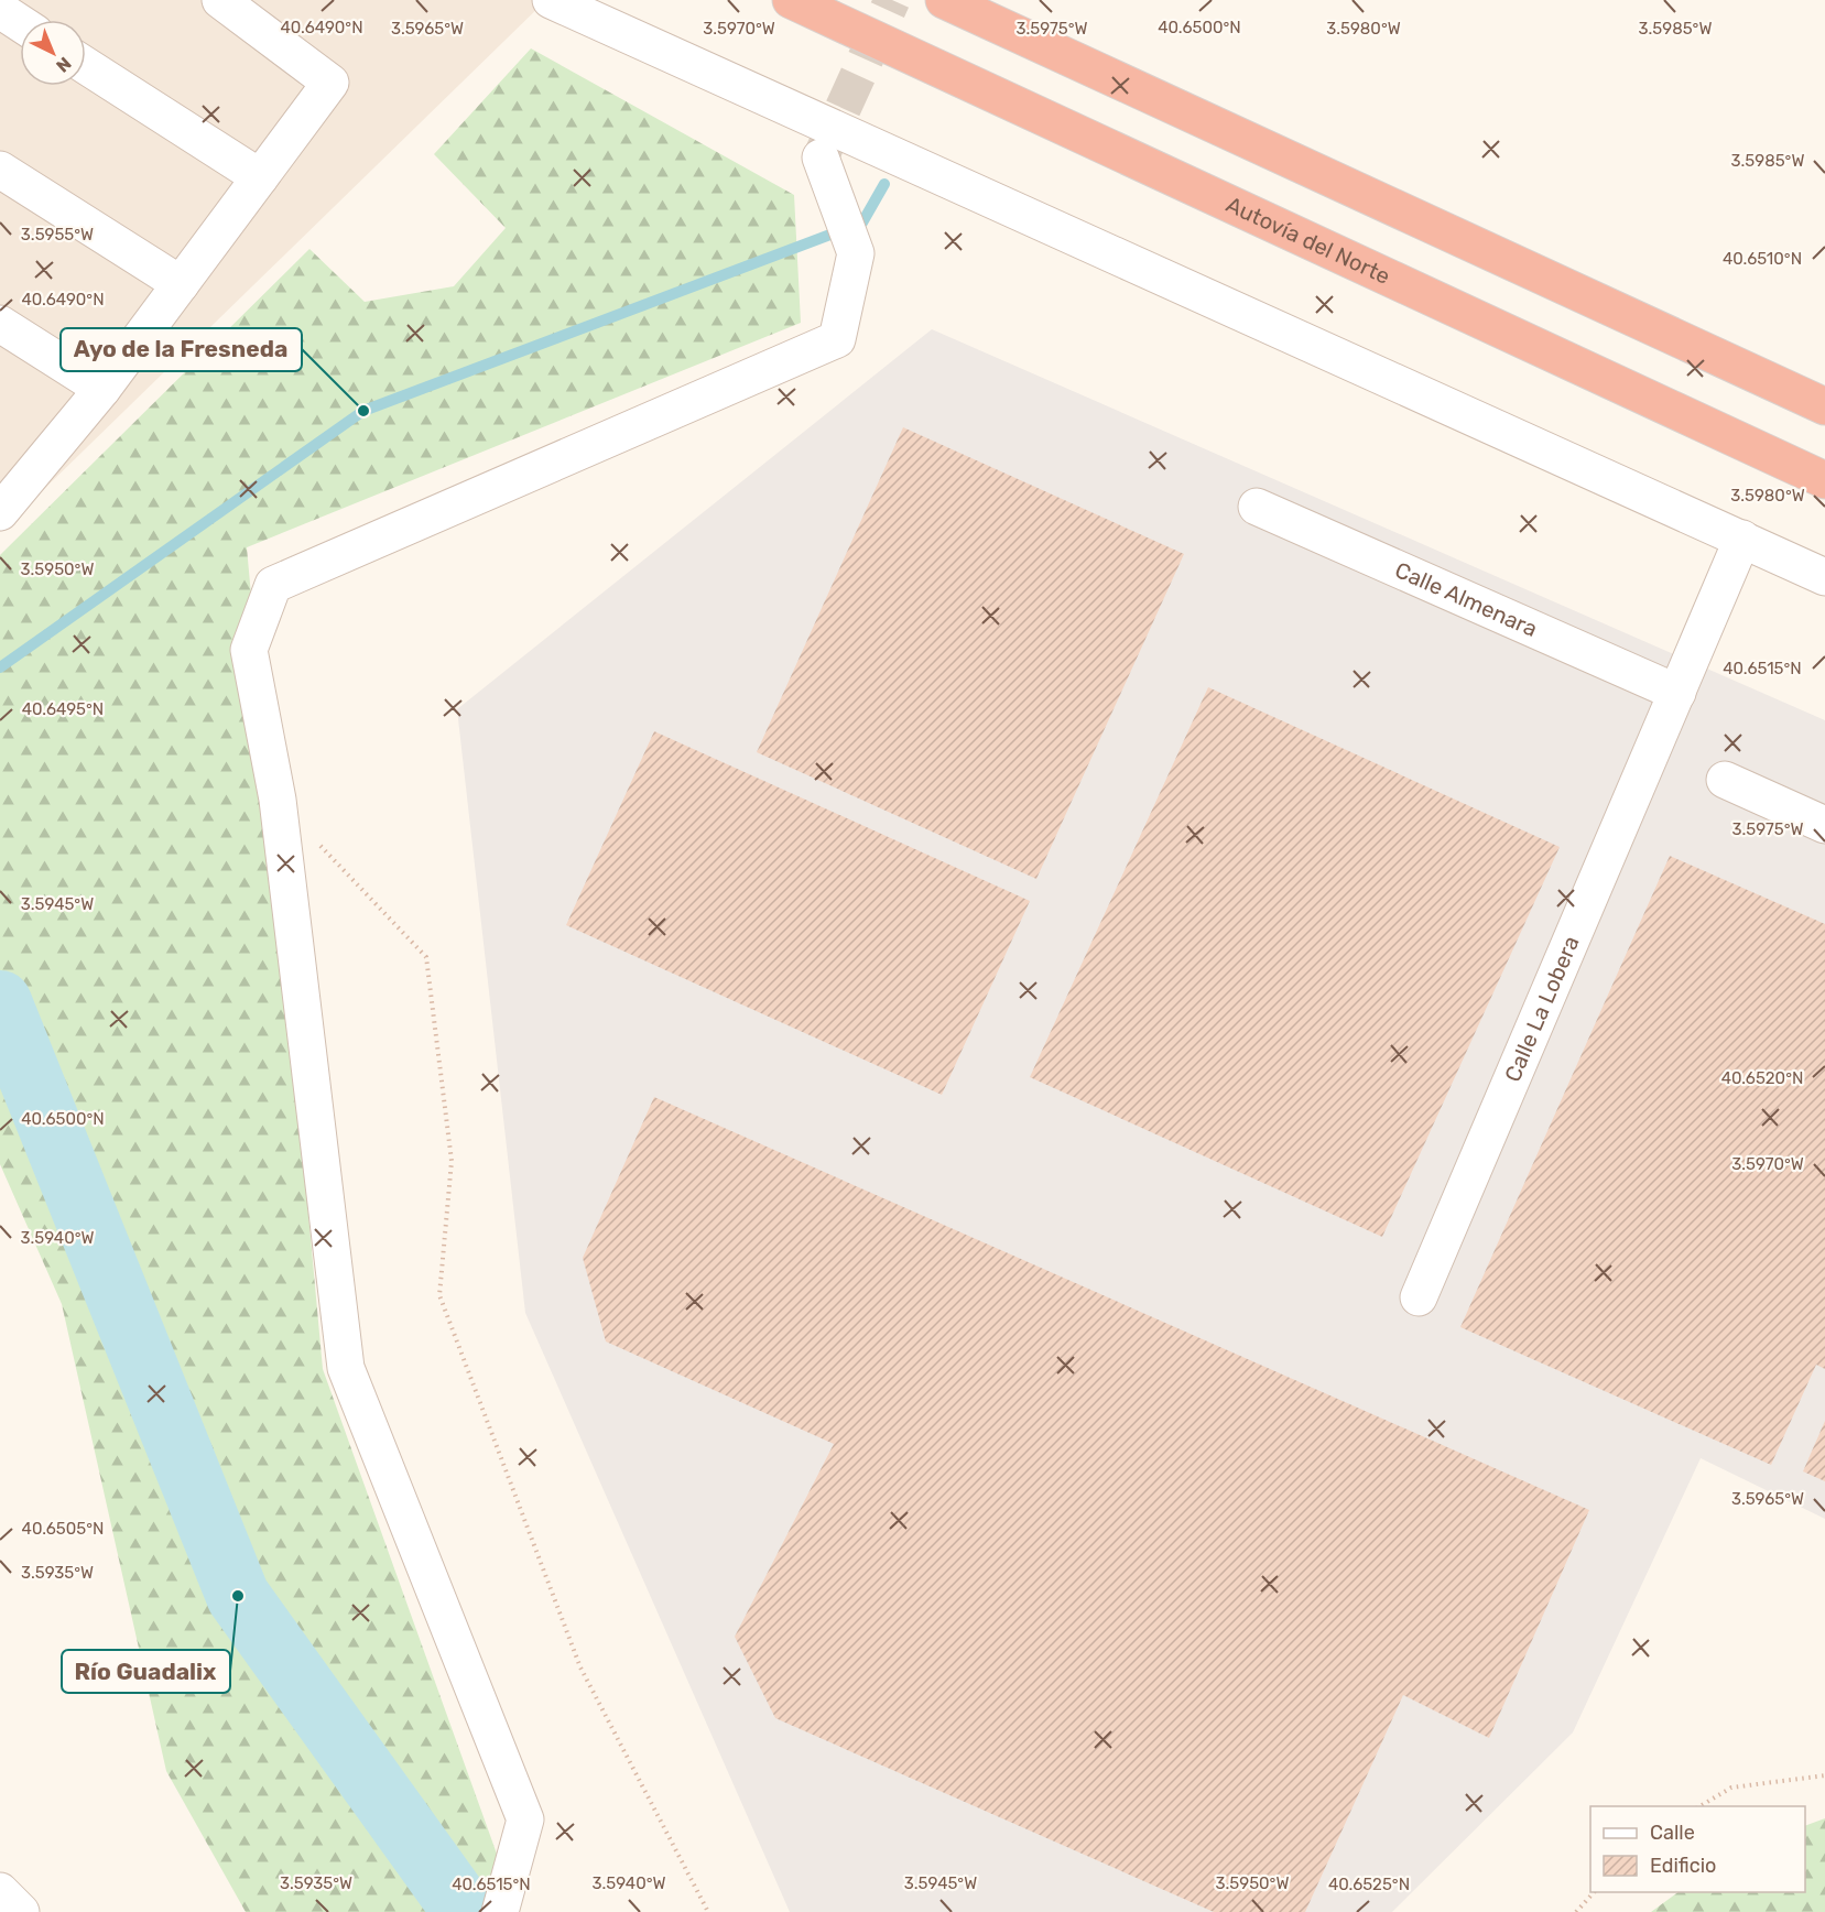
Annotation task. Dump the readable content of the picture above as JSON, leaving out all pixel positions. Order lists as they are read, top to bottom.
{
  "streets": {
    "highway": ["Autovía del Norte"],
    "street": ["Calle Almenara", "Calle La Lobera"]
  },
  "crossings": [
    ["Calle Almenara", "Calle La Lobera"]
  ],
  "places": ["Ayo de la Fresneda", "Río Guadalix"],
  "legend": ["Calle", "Edificio"],
  "north": "bottom right",
  "coordinates": [
    "40.6490°N",
    "40.6500°N",
    "3.5965°W",
    "3.5970°W",
    "3.5975°W",
    "3.5980°W",
    "3.5985°W",
    "3.5955°W",
    "40.6510°N",
    "3.5950°W",
    "40.6515°N",
    "40.6495°N",
    "3.5945°W",
    "40.6520°N",
    "3.5940°W",
    "40.6505°N",
    "3.5935°W",
    "40.6525°N"
  ]
}
